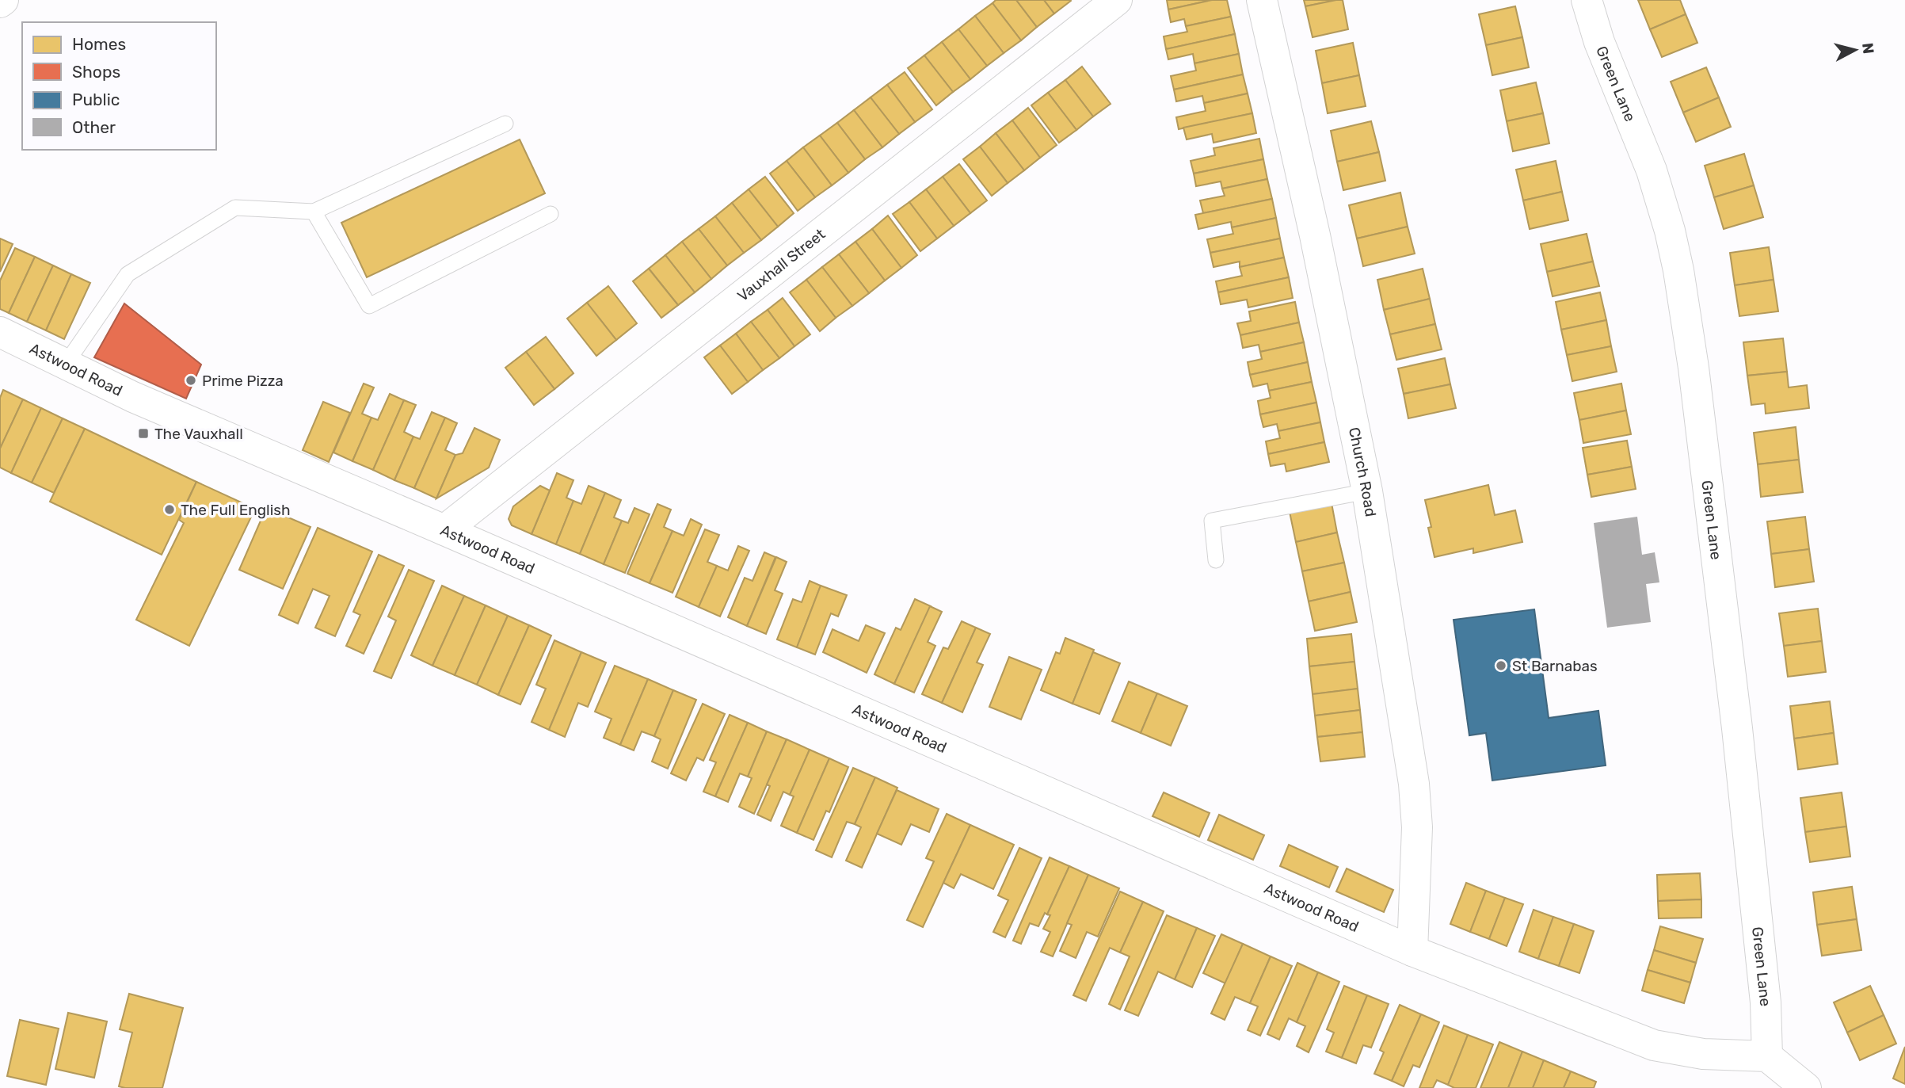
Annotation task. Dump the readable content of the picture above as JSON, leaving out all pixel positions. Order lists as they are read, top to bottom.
{
  "streets": {
    "street": [
      "Green Lane",
      "Vauxhall Street",
      "Astwood Road",
      "Church Road"
    ]
  },
  "crossings": [
    ["Green Lane", "Astwood Road"],
    ["Vauxhall Street", "Astwood Road"],
    ["Astwood Road", "Church Road"]
  ],
  "places": {
    "other": ["Prime Pizza", "The Full English", "St Barnabas"],
    "transit": ["The Vauxhall"]
  },
  "legend": [
    "Homes",
    "Shops",
    "Public",
    "Other"
  ],
  "north": "right"
}
